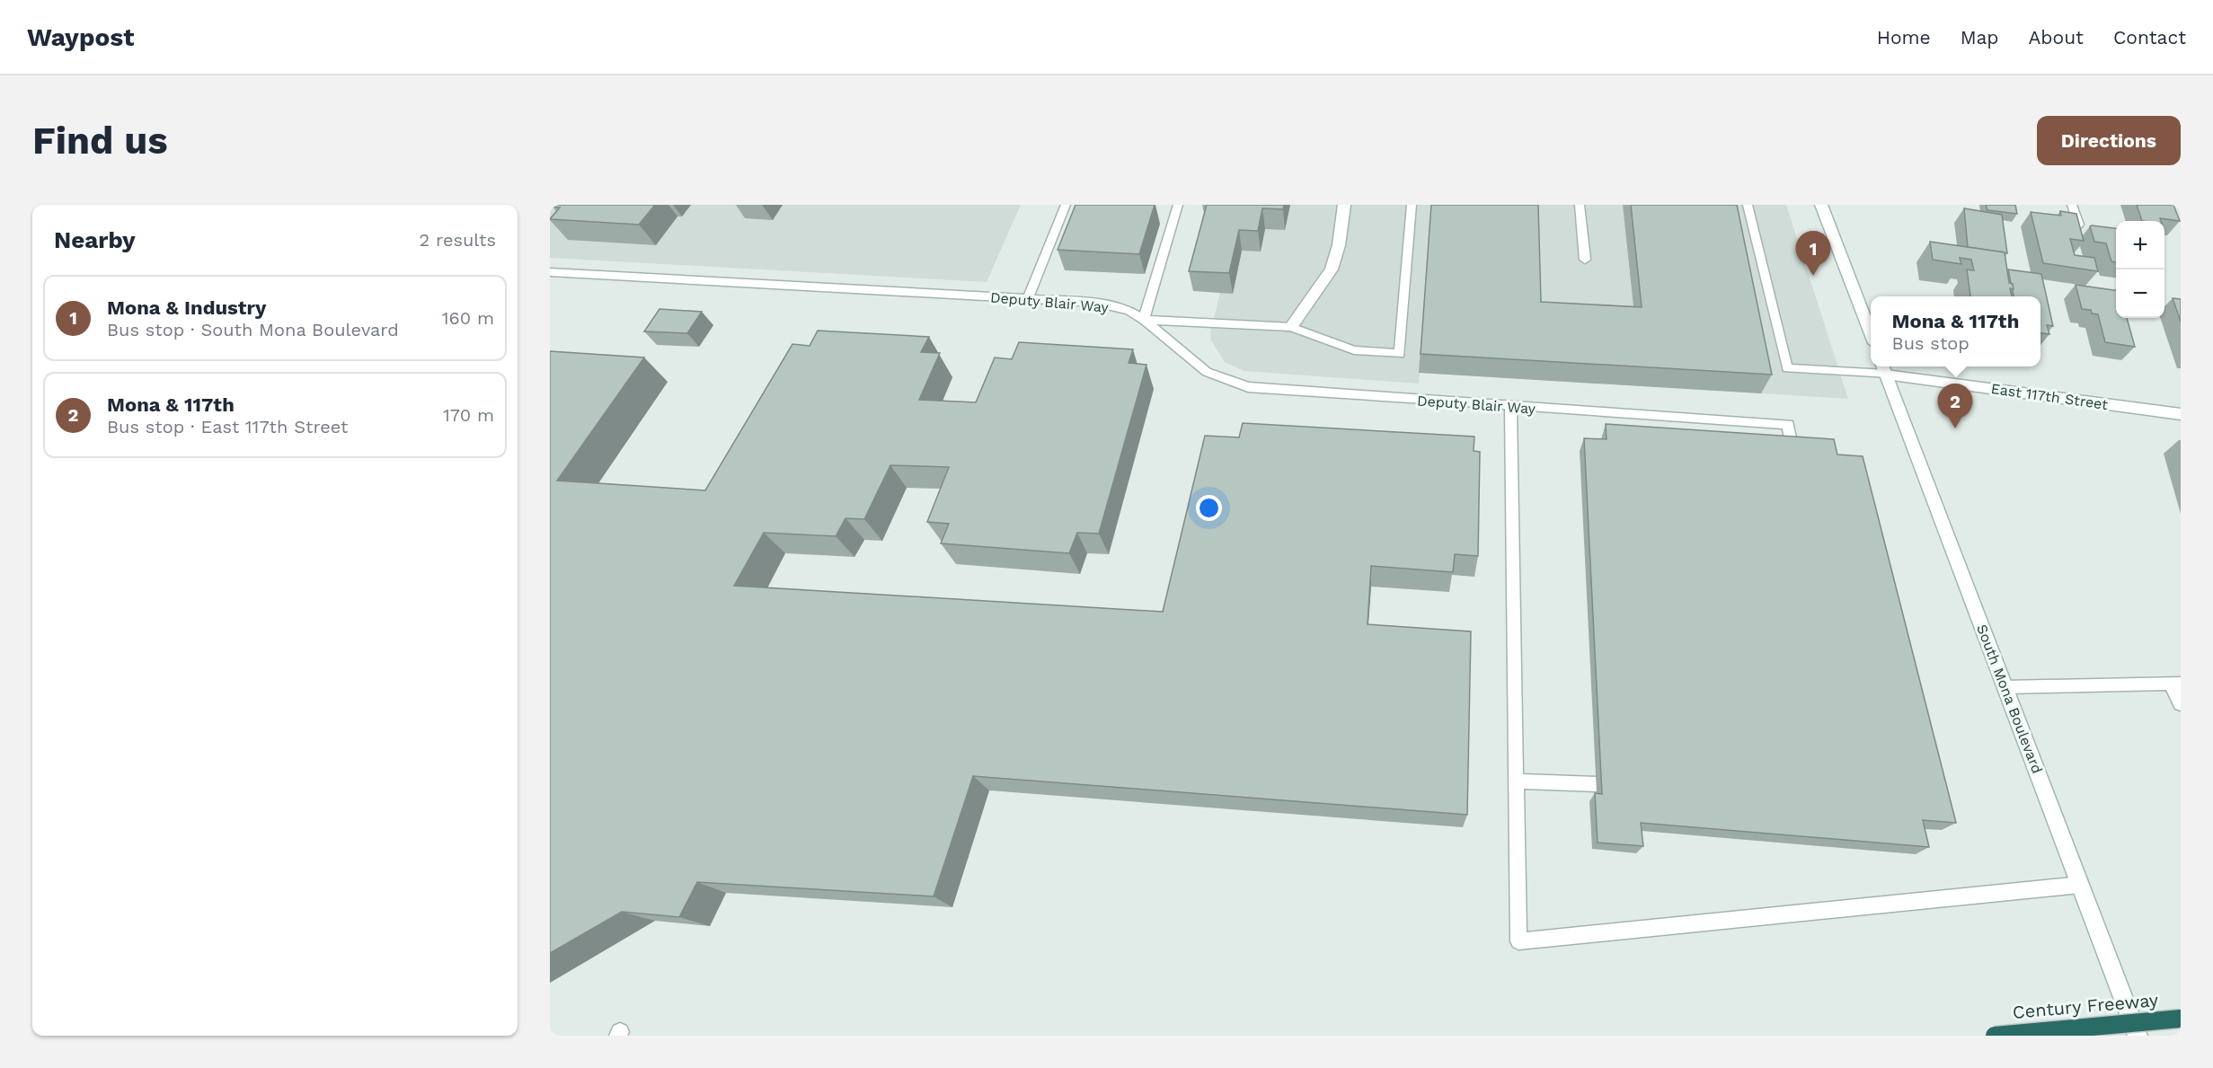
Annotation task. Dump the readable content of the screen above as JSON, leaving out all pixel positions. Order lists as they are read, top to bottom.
{
  "streets": {
    "highway": ["Century Freeway"],
    "street": ["East 117th Street", "South Mona Boulevard"],
    "lane": ["Deputy Blair Way"]
  },
  "crossings": [
    ["East 117th Street", "South Mona Boulevard"]
  ],
  "page": {
    "header": "Waypost",
    "nav": [
      "Home",
      "Map",
      "About",
      "Contact"
    ],
    "buttons": "Directions",
    "title": "Find us",
    "heading": ["Nearby", "2 results"],
    "map_buttons": ["+", "−"],
    "pins": ["1", "2"],
    "list": [
      {
        "mark": "1",
        "name": "Mona & Industry",
        "note": "Bus stop · South Mona Boulevard",
        "value": "160 m"
      },
      {
        "mark": "2",
        "name": "Mona & 117th",
        "note": "Bus stop · East 117th Street",
        "value": "170 m"
      }
    ],
    "popup": ["Mona & 117th", "Bus stop"]
  }
}
